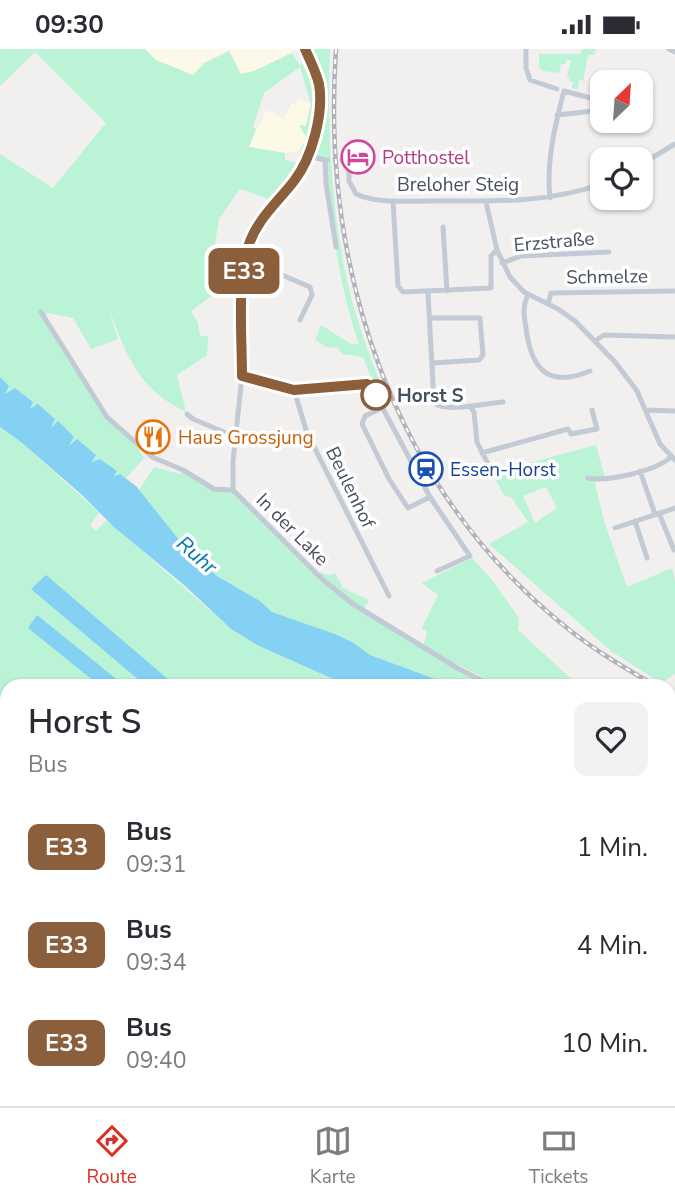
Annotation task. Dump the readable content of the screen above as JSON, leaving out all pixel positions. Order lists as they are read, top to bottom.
{
  "streets": {
    "street": [
      "Breloher Steig",
      "Erzstraße",
      "Schmelze",
      "Beulenhof",
      "In der Lake"
    ]
  },
  "water": ["Ruhr"],
  "places": {
    "hotel": ["Potthostel"],
    "other": ["Horst S"],
    "restaurant": ["Haus Grossjung"],
    "station": ["Essen-Horst"]
  },
  "lines": ["bus line E33"],
  "north": "top right",
  "page": {
    "status": "09:30",
    "on_map": "E33",
    "heading": ["Horst S", "Bus"],
    "list": [
      {
        "mark": "E33",
        "name": "Bus",
        "note": "09:31",
        "value": "1 Min."
      },
      {
        "mark": "E33",
        "name": "Bus",
        "note": "09:34",
        "value": "4 Min."
      },
      {
        "mark": "E33",
        "name": "Bus",
        "note": "09:40",
        "value": "10 Min."
      }
    ],
    "tabs": ["Route", "Karte", "Tickets"]
  }
}
